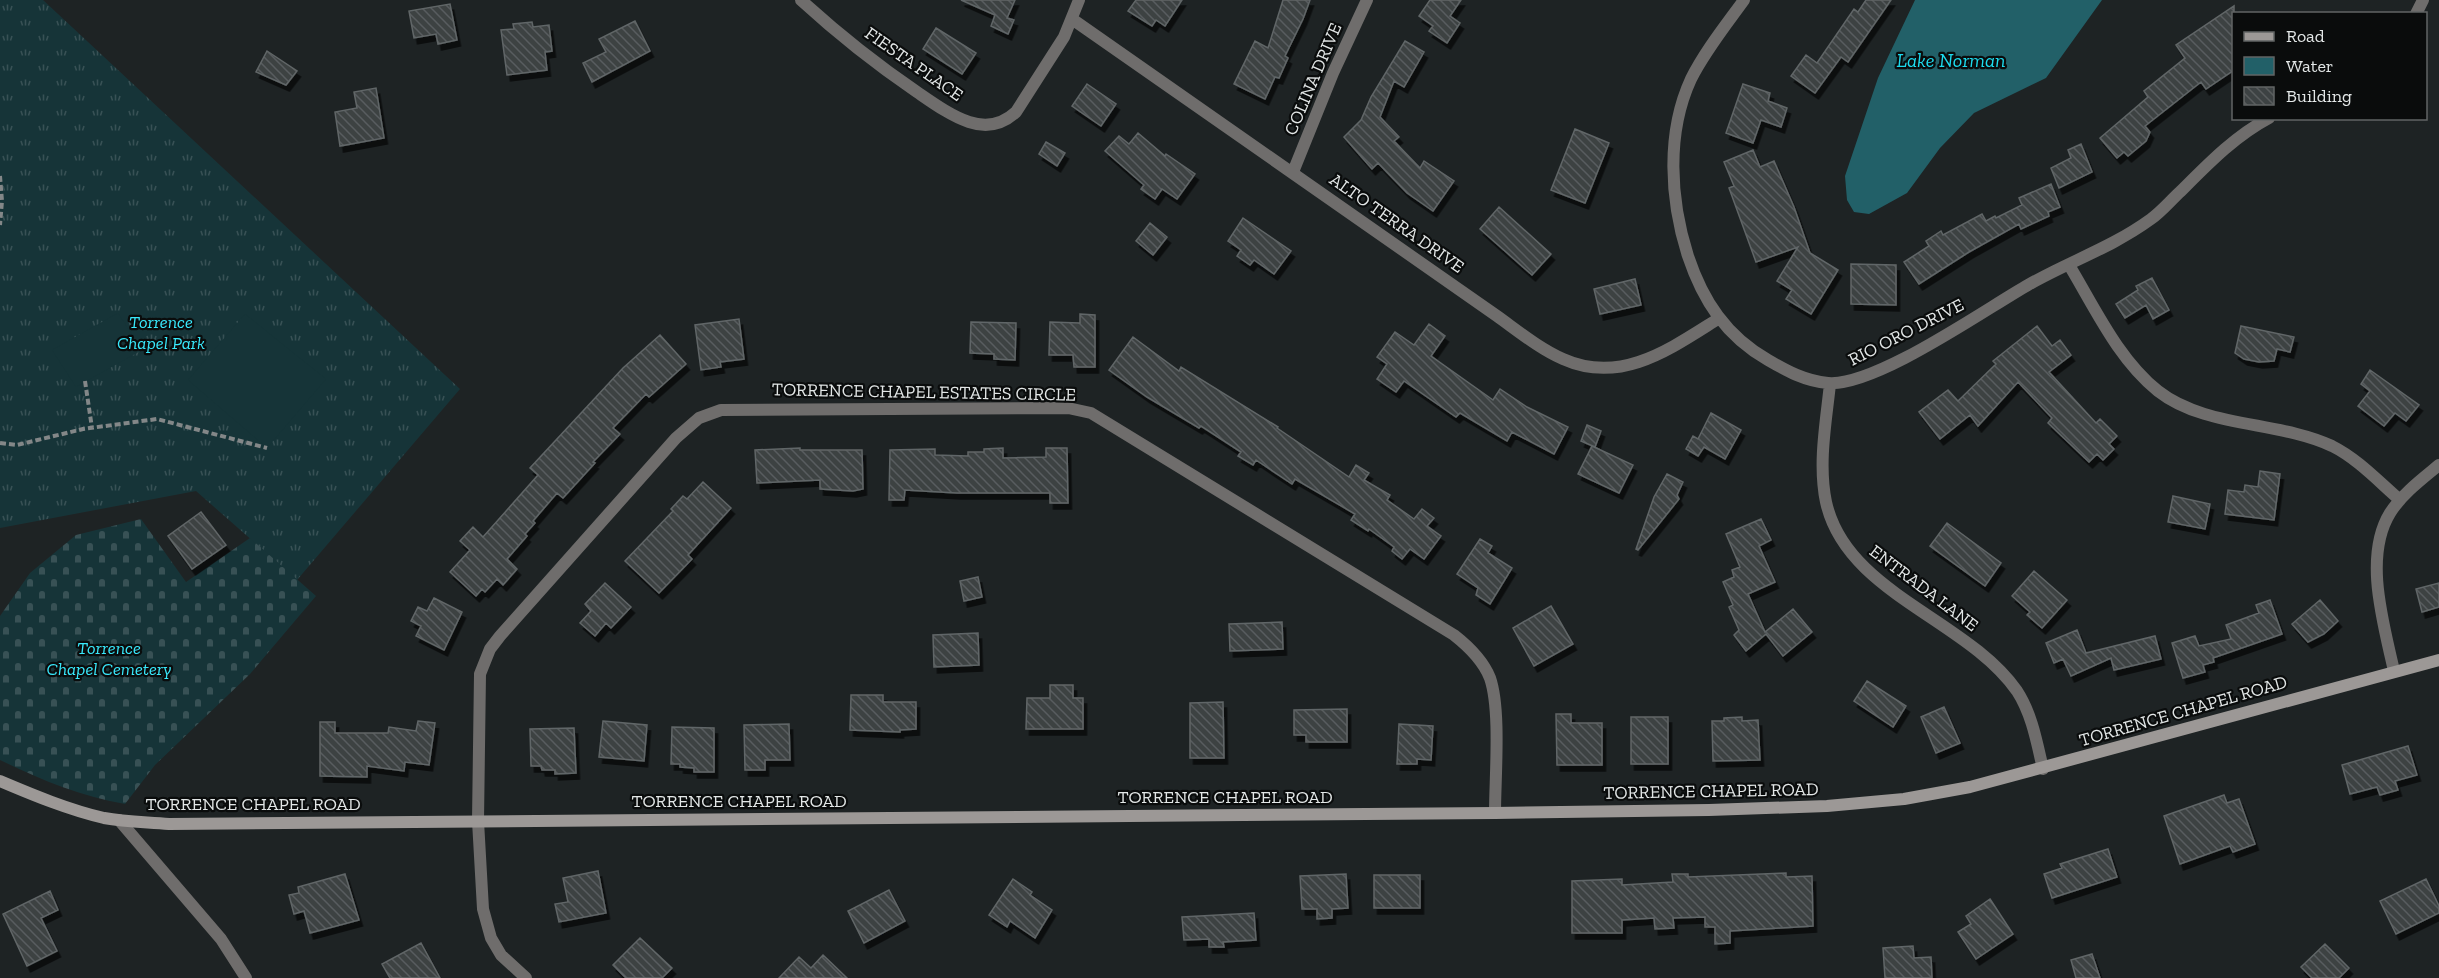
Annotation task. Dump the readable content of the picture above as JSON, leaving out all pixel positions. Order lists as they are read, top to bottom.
{
  "streets": {
    "street": [
      "FIESTA PLACE",
      "COLINA DRIVE",
      "ALTO TERRA DRIVE",
      "RIO ORO DRIVE",
      "TORRENCE CHAPEL ESTATES CIRCLE",
      "ENTRADA LANE",
      "TORRENCE CHAPEL ROAD"
    ]
  },
  "crossings": [
    ["FIESTA PLACE", "ALTO TERRA DRIVE"],
    ["COLINA DRIVE", "ALTO TERRA DRIVE"],
    ["ALTO TERRA DRIVE", "RIO ORO DRIVE"],
    ["RIO ORO DRIVE", "ENTRADA LANE"],
    ["TORRENCE CHAPEL ESTATES CIRCLE", "TORRENCE CHAPEL ROAD"],
    ["ENTRADA LANE", "TORRENCE CHAPEL ROAD"]
  ],
  "water": ["Lake Norman"],
  "parks": ["Torrence Chapel Park", "Torrence Chapel Cemetery"],
  "legend": ["Road", "Water", "Building"]
}
